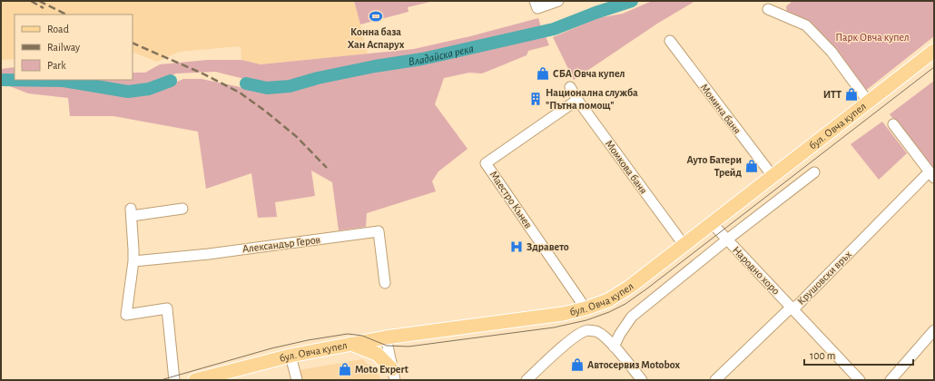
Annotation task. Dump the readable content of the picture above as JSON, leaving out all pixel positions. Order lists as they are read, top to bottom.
{
  "streets": {
    "main road": ["бул. Овча купел"],
    "street": [
      "Момина баня",
      "Момкова баня",
      "Маестро Кънев",
      "Александър Геров",
      "Народно хоро",
      "Крушовски връх"
    ]
  },
  "crossings": [
    ["Момина баня", "бул. Овча купел"],
    ["бул. Овча купел", "Момкова баня"],
    ["бул. Овча купел", "Маестро Кънев"],
    ["бул. Овча купел", "Народно хоро"],
    ["Момкова баня", "Маестро Кънев"],
    ["Народно хоро", "Крушовски връх"]
  ],
  "water": ["Владайска река"],
  "parks": ["Парк Овча купел"],
  "places": {
    "sports": ["Конна база Хан Аспарух"],
    "shop": [
      "СБА Овча купел",
      "ИТТ",
      "Ауто Батери Трейд",
      "Автосервиз Motobox",
      "Moto Expert"
    ],
    "building": ["Национална служба \"Пътна помощ\""],
    "hospital": ["Здравето"]
  },
  "legend": ["Road", "Railway", "Park"],
  "scale_bar": "100 m"
}
